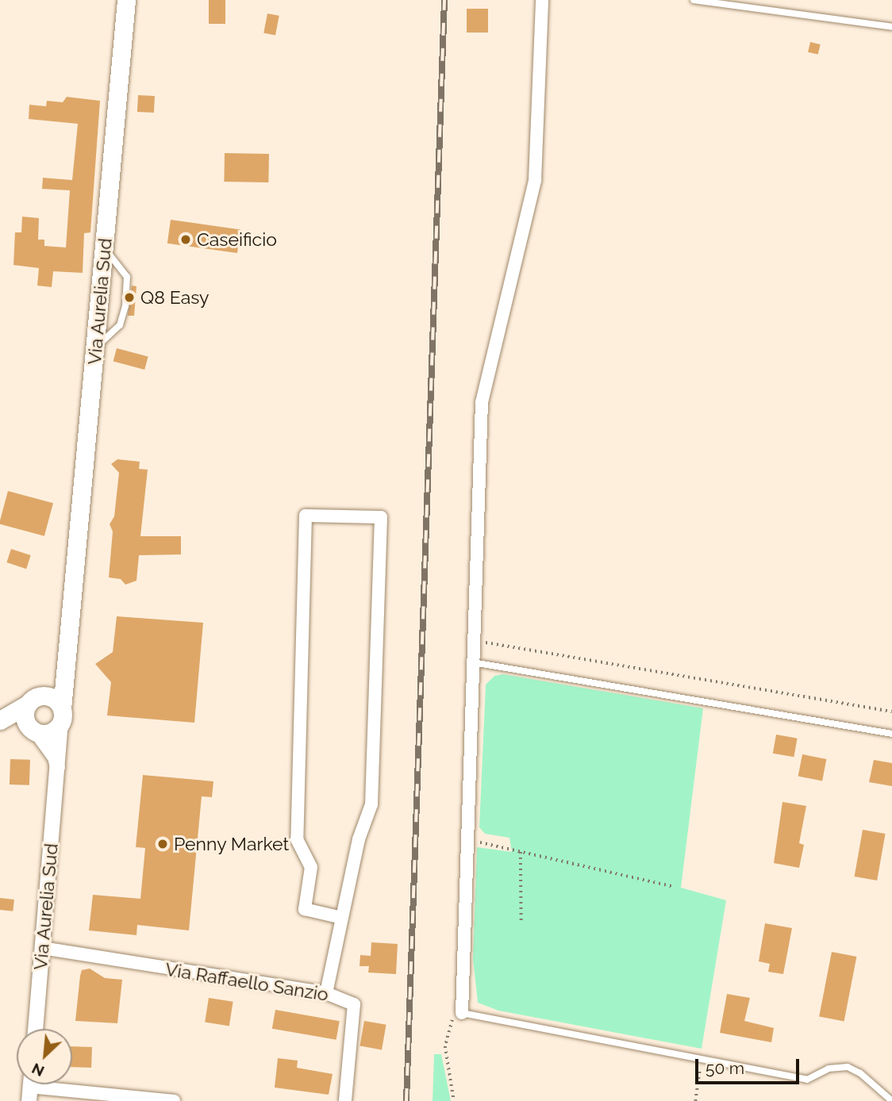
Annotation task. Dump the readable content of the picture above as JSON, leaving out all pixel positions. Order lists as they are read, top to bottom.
{
  "streets": {
    "main road": ["Via Aurelia Sud"],
    "street": ["Via Raffaello Sanzio"]
  },
  "crossings": [
    ["Via Aurelia Sud", "Via Raffaello Sanzio"]
  ],
  "places": ["Caseificio", "Q8 Easy", "Penny Market"],
  "scale_bar": "50 m",
  "north": "bottom left"
}
